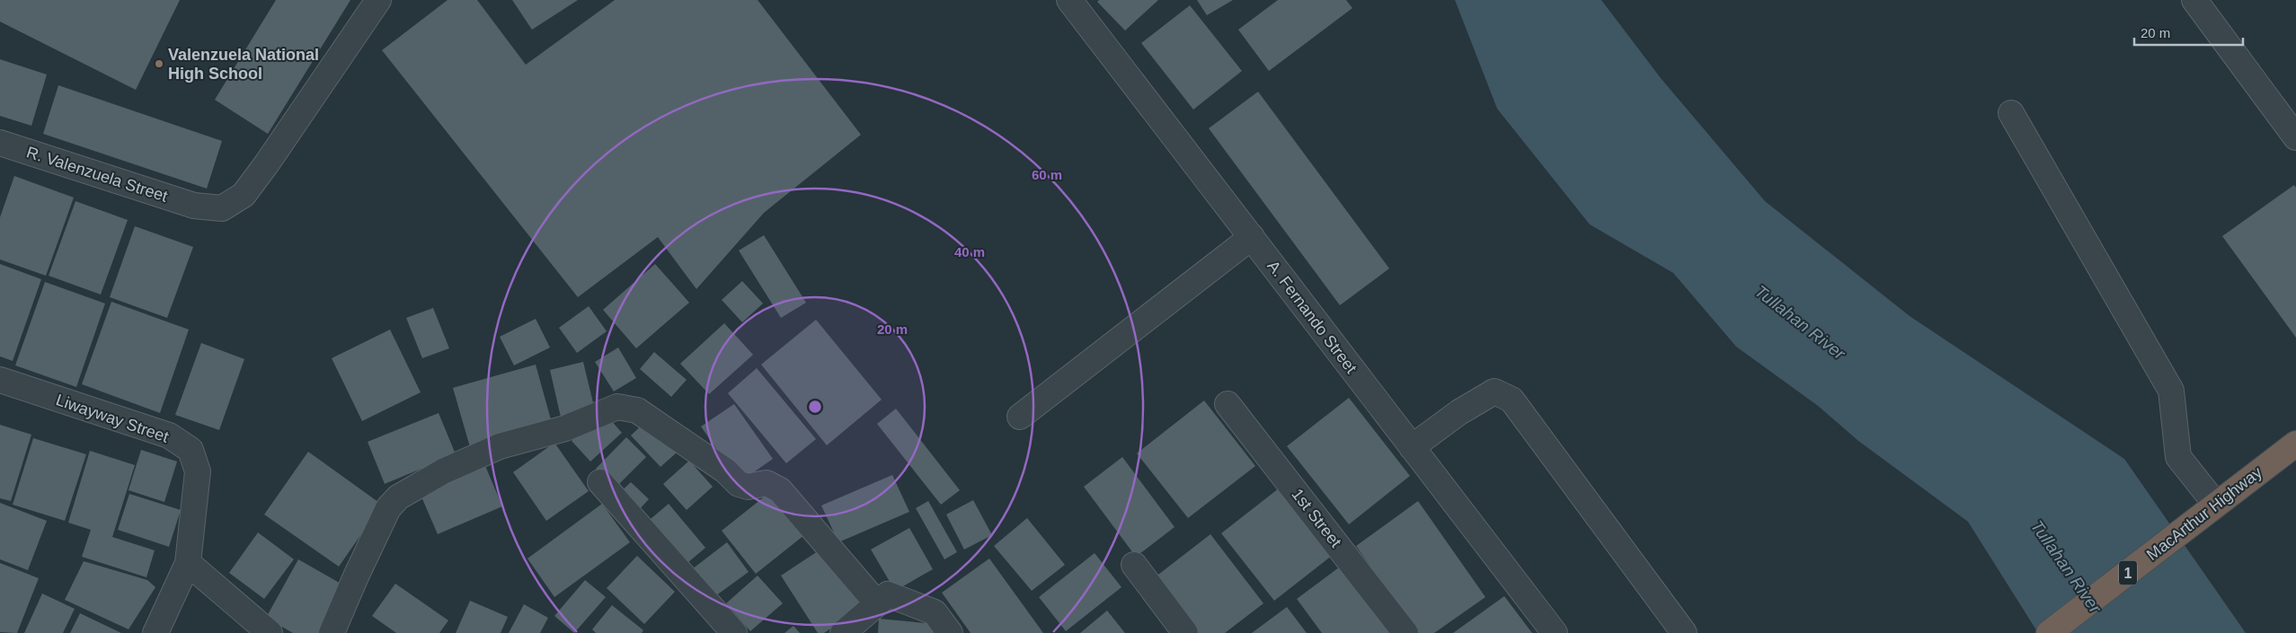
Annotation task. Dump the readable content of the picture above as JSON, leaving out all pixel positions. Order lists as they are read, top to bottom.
{
  "streets": {
    "highway": ["MacArthur Highway", "1"],
    "street": [
      "R. Valenzuela Street",
      "A. Fernando Street",
      "Liwayway Street",
      "1st Street"
    ]
  },
  "water": ["Tullahan River"],
  "places": ["Valenzuela National High School"],
  "scale_bar": "20 m",
  "rings": ["60 m", "40 m", "20 m"]
}
